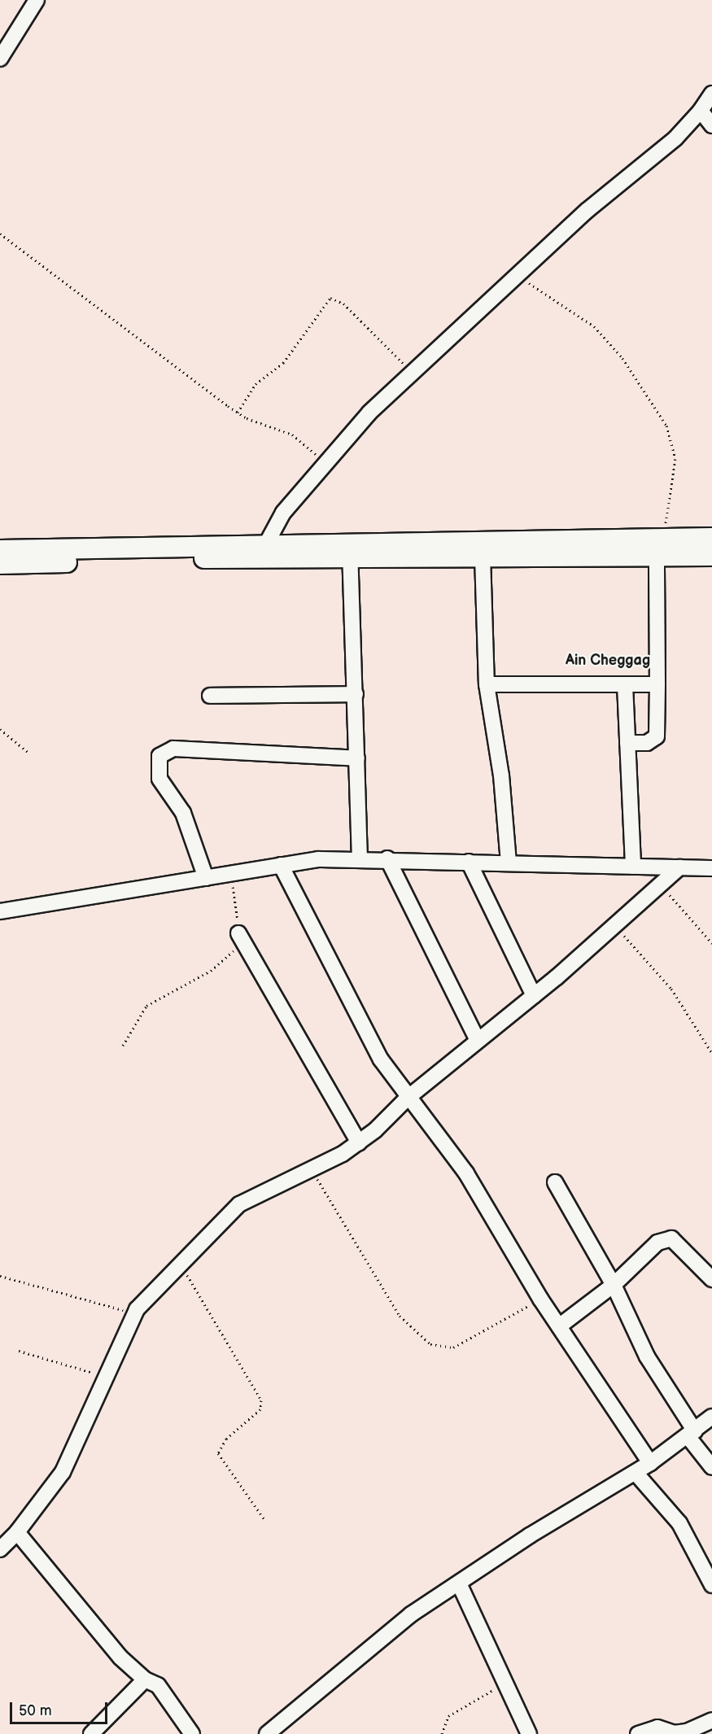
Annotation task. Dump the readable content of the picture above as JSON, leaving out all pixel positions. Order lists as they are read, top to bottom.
{
  "districts": ["Ain Cheggag"],
  "scale_bar": "50 m"
}
